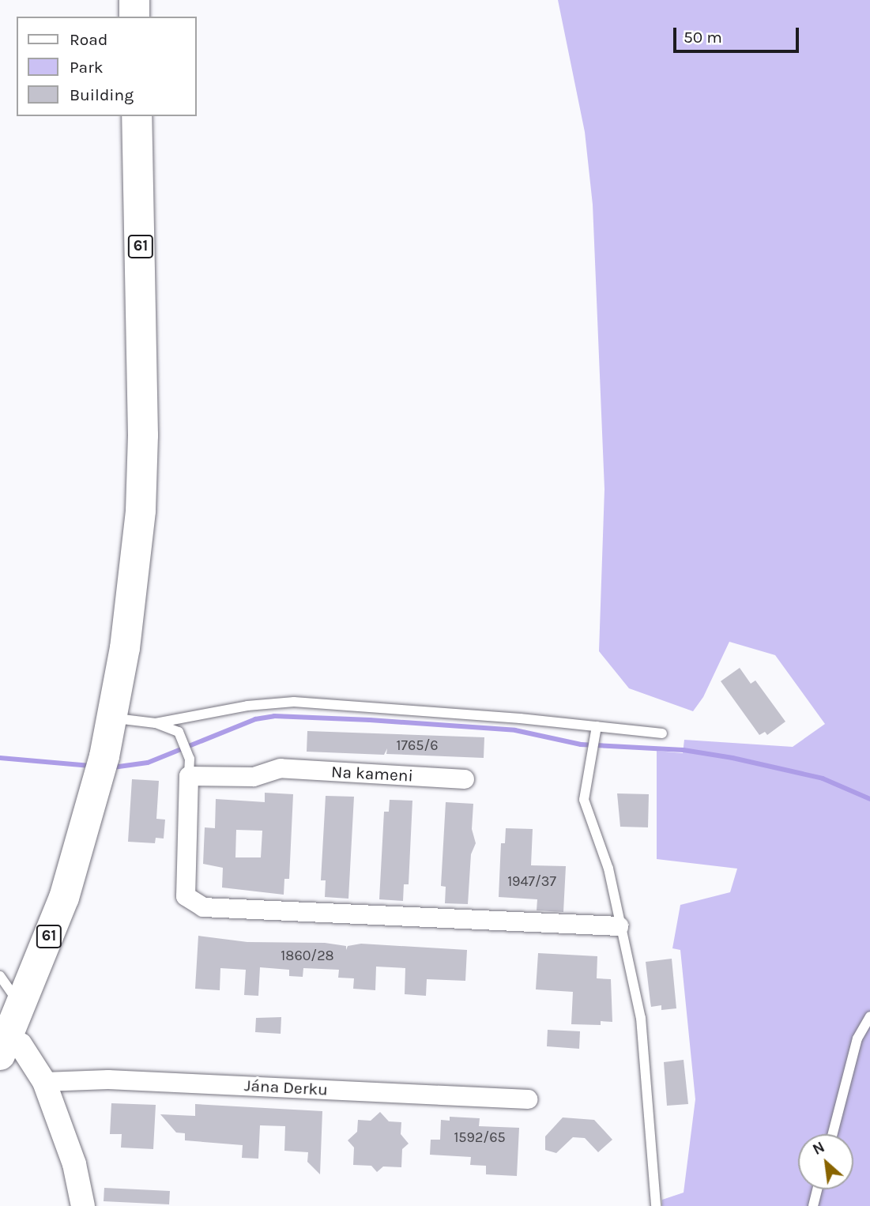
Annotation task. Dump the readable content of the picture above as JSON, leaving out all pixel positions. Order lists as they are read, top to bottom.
{
  "streets": {
    "main road": ["61"],
    "street": ["Na kameni", "Jána Derku"]
  },
  "house_numbers": [
    "1765/6",
    "1947/37",
    "1860/28",
    "1592/65"
  ],
  "legend": ["Road", "Park", "Building"],
  "scale_bar": "50 m",
  "north": "top left"
}
